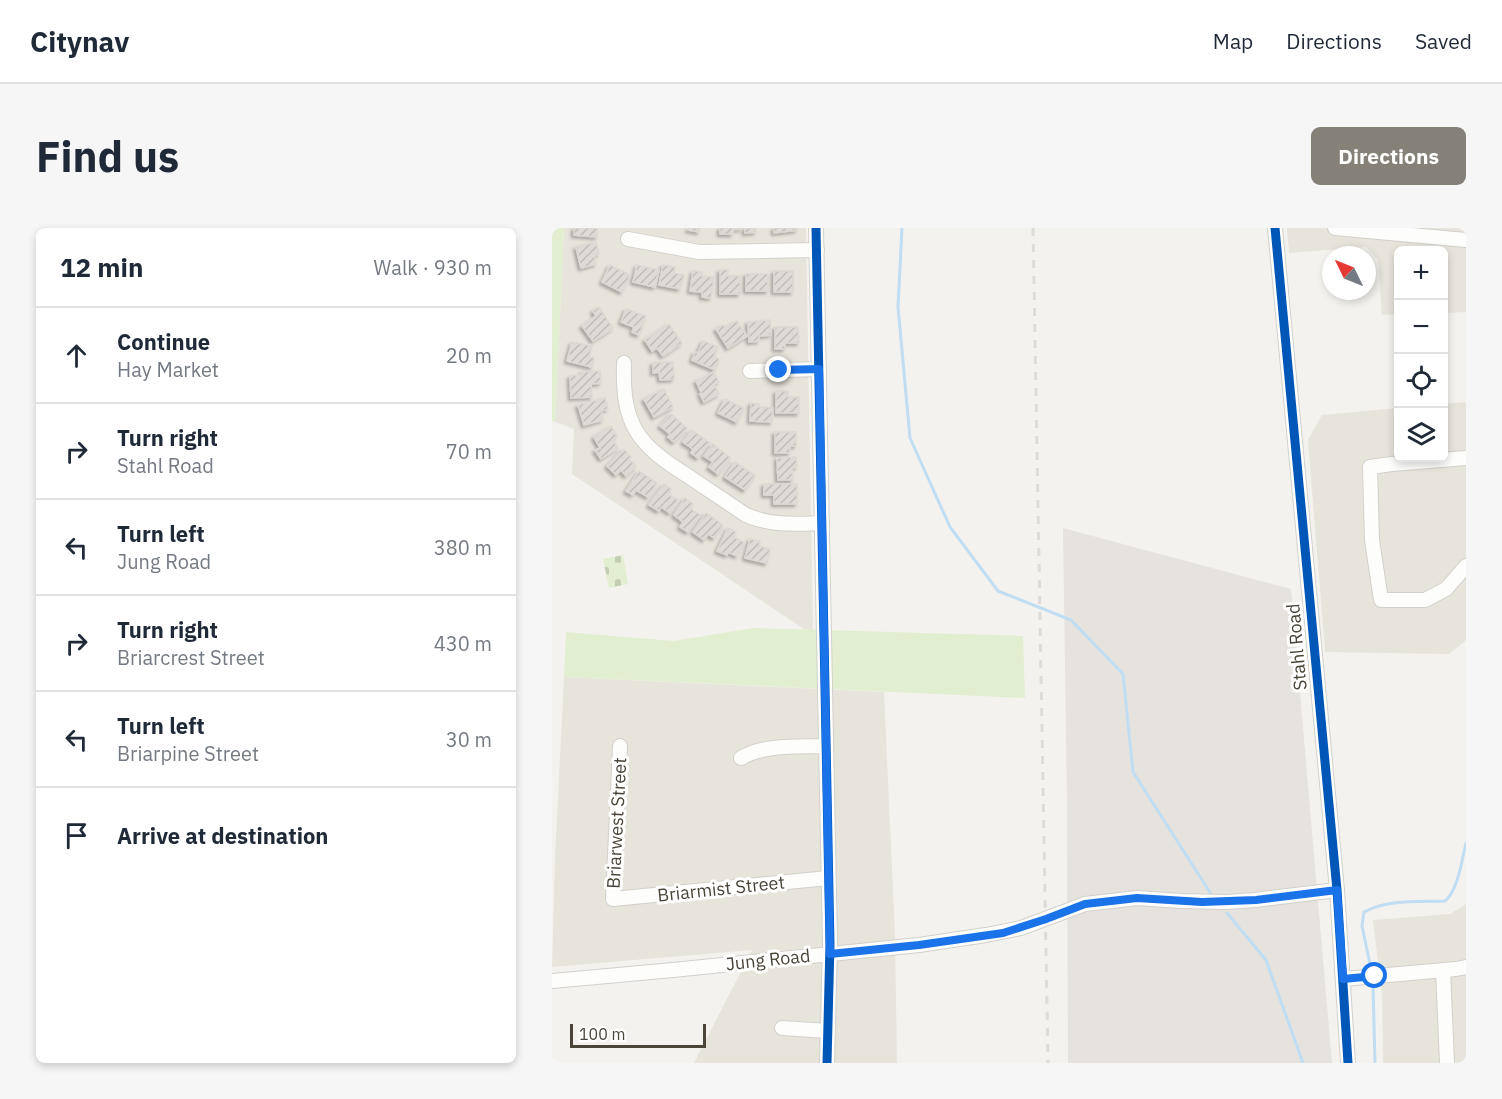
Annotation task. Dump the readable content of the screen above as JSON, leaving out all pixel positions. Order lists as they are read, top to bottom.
{
  "streets": {
    "street": [
      "Stahl Road",
      "Briarwest Street",
      "Briarmist Street",
      "Jung Road"
    ]
  },
  "crossings": [
    ["Stahl Road", "Jung Road"],
    ["Briarwest Street", "Briarmist Street"]
  ],
  "scale_bar": "100 m",
  "north": "top left",
  "page": {
    "header": "Citynav",
    "nav": ["Map", "Directions", "Saved"],
    "buttons": "Directions",
    "title": "Find us",
    "heading": ["12 min", "Walk · 930 m"],
    "map_buttons": ["+", "−"],
    "list": [
      ["Continue", "Hay Market", "20 m"],
      ["Turn right", "Stahl Road", "70 m"],
      ["Turn left", "Jung Road", "380 m"],
      ["Turn right", "Briarcrest Street", "430 m"],
      ["Turn left", "Briarpine Street", "30 m"],
      "Arrive at destination"
    ],
    "scale": "100 m"
  }
}
